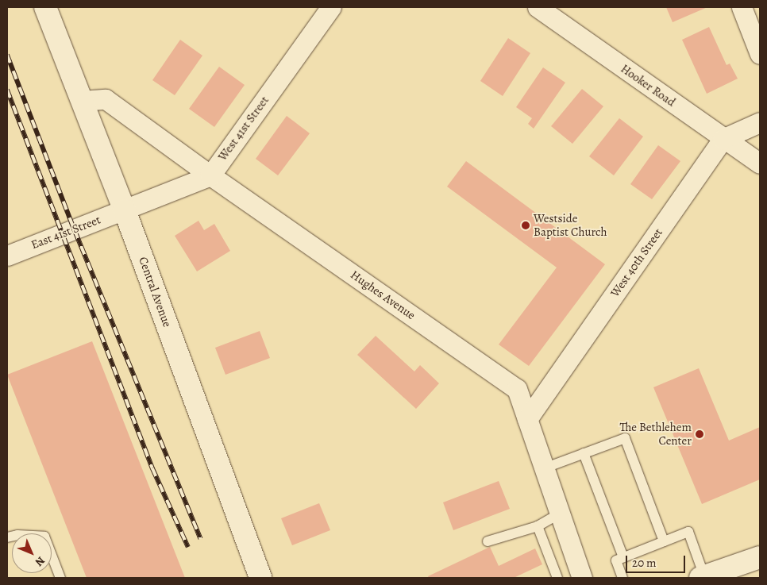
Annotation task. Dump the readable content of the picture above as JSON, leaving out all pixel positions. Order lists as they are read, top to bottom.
{
  "streets": {
    "street": [
      "Hooker Road",
      "West 41st Street",
      "East 41st Street",
      "West 40th Street",
      "Central Avenue",
      "Hughes Avenue"
    ]
  },
  "crossings": [
    ["Hooker Road", "West 40th Street"],
    ["West 41st Street", "Hughes Avenue"],
    ["East 41st Street", "Central Avenue"],
    ["West 40th Street", "Hughes Avenue"],
    ["Central Avenue", "Hughes Avenue"]
  ],
  "places": ["Westside Baptist Church", "The Bethlehem Center"],
  "scale_bar": "20 m",
  "north": "bottom right"
}
